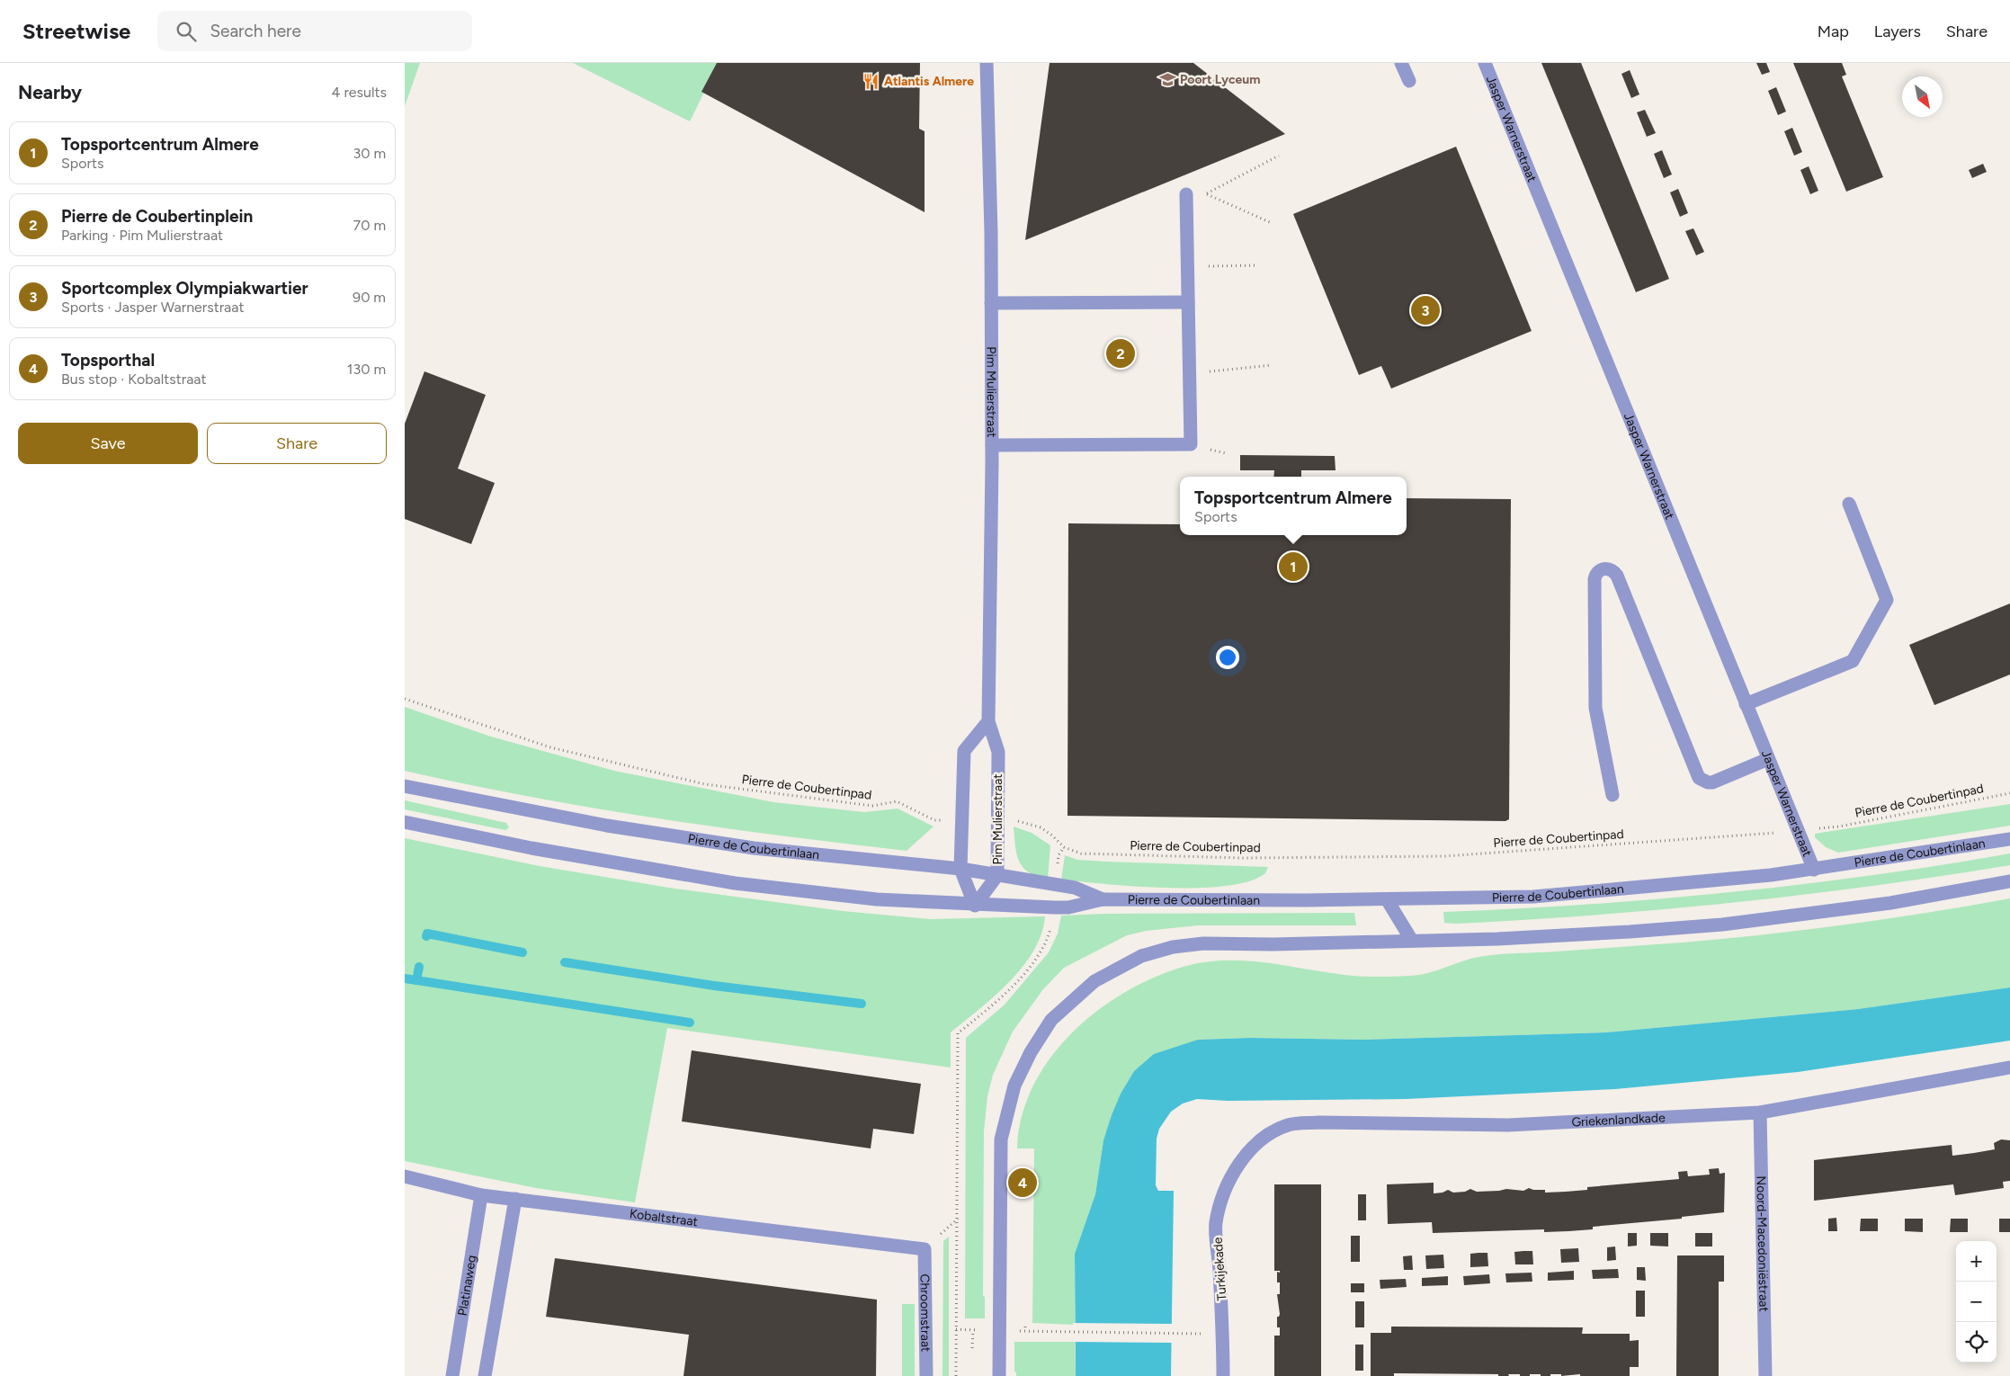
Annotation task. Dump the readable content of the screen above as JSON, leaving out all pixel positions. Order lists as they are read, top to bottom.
{
  "streets": {
    "street": [
      "Jasper Warnerstraat",
      "Pim Mulierstraat",
      "Pierre de Coubertinlaan",
      "Griekenlandkade",
      "Kobaltstraat",
      "Noord-Macedoniëstraat",
      "Turkijekade",
      "Platinaweg",
      "Chroomstraat"
    ],
    "path": ["Pierre de Coubertinpad"]
  },
  "crossings": [
    ["Jasper Warnerstraat", "Pierre de Coubertinpad"],
    ["Jasper Warnerstraat", "Pierre de Coubertinlaan"],
    ["Pim Mulierstraat", "Pierre de Coubertinpad"],
    ["Pim Mulierstraat", "Pierre de Coubertinlaan"],
    ["Griekenlandkade", "Noord-Macedoniëstraat"],
    ["Griekenlandkade", "Turkijekade"],
    ["Kobaltstraat", "Platinaweg"],
    ["Kobaltstraat", "Chroomstraat"]
  ],
  "places": {
    "school or university": ["Poort Lyceum"],
    "restaurant": ["Atlantis Almere"]
  },
  "north": "bottom right",
  "page": {
    "header": "Streetwise",
    "search": "Search here",
    "nav": ["Map", "Layers", "Share"],
    "heading": ["Nearby", "4 results"],
    "list": [
      {
        "mark": "1",
        "name": "Topsportcentrum Almere",
        "note": "Sports",
        "value": "30 m"
      },
      {
        "mark": "2",
        "name": "Pierre de Coubertinplein",
        "note": "Parking · Pim Mulierstraat",
        "value": "70 m"
      },
      {
        "mark": "3",
        "name": "Sportcomplex Olympiakwartier",
        "note": "Sports · Jasper Warnerstraat",
        "value": "90 m"
      },
      {
        "mark": "4",
        "name": "Topsporthal",
        "note": "Bus stop · Kobaltstraat",
        "value": "130 m"
      }
    ],
    "pins": [
      "3",
      "2",
      "1",
      "4"
    ],
    "buttons": ["Save", "Share"],
    "popup": ["Topsportcentrum Almere", "Sports"],
    "map_buttons": ["+", "−"]
  }
}
